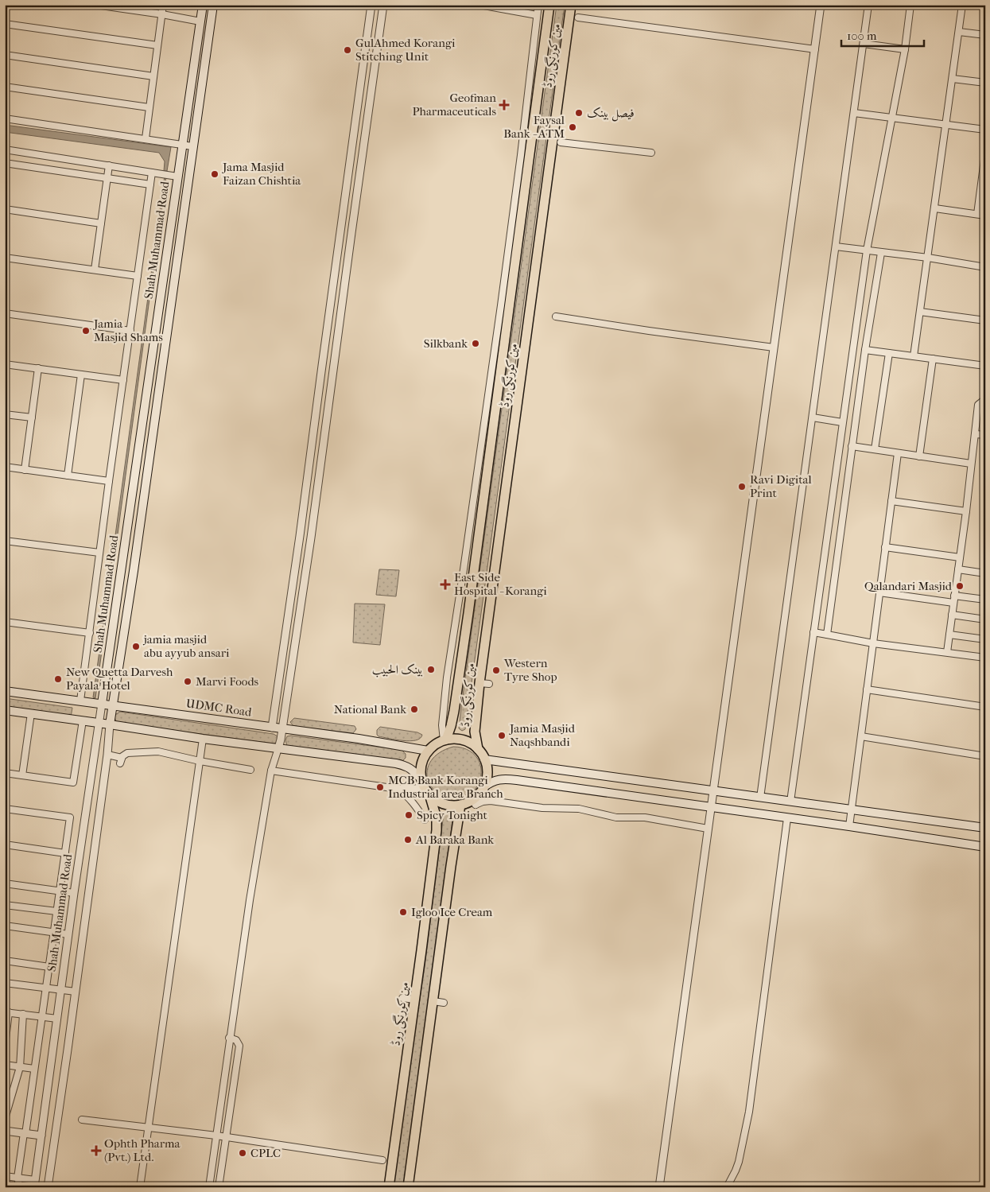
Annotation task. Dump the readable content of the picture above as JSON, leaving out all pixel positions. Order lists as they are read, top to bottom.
{
  "streets": {
    "main road": ["مین کورنگی روڈ", "Shah Muhammad Road", "UDMC Road"]
  },
  "crossings": [
    ["مین کورنگی روڈ", "UDMC Road"],
    ["Shah Muhammad Road", "UDMC Road"]
  ],
  "places": {
    "other": [
      "GulAhmed Korangi Stitching Unit",
      "فیصل بینک",
      "Faysal Bank - ATM",
      "Jama Masjid Faizan Chishtia",
      "Jamia Masjid Shams",
      "Silkbank",
      "Ravi Digital Print",
      "Qalandari Masjid",
      "jamia masjid abu ayyub ansari",
      "بينک الحبيب",
      "Western Tyre Shop",
      "New Quetta Darvesh Payala Hotel",
      "Marvi Foods",
      "National Bank",
      "Jamia Masjid Naqshbandi",
      "MCB Bank Korangi Industrial area Branch",
      "Spicy Tonight",
      "Al Baraka Bank",
      "Igloo Ice Cream",
      "CPLC"
    ],
    "health": ["Geofman Pharmaceuticals", "East Side Hospital - Korangi", "Ophth Pharma (Pvt.) Ltd."]
  },
  "scale_bar": "100 m"
}
